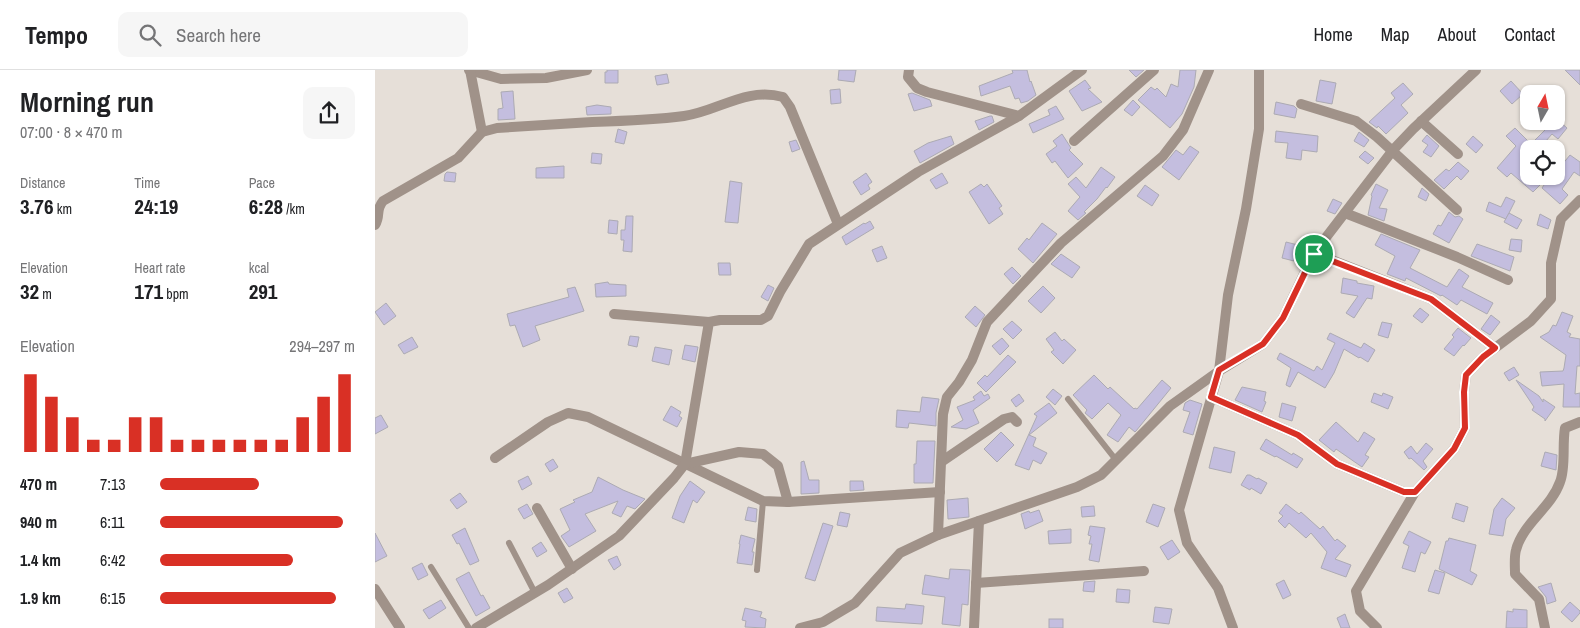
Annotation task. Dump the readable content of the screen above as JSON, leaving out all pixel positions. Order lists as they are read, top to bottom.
{
  "north": "top",
  "page": {
    "header": "Tempo",
    "search": "Search here",
    "nav": [
      "Home",
      "Map",
      "About",
      "Contact"
    ],
    "heading": ["Morning run", "07:00 · 8 × 470 m"],
    "stats": [
      ["Distance", "3.76 km"],
      ["Time", "24:19"],
      ["Pace", "6:28 /km"],
      ["Elevation", "32 m"],
      ["Heart rate", "171 bpm"],
      ["kcal", "291"]
    ],
    "chart": ["Elevation", "294–297 m"],
    "list": [
      {
        "name": "470 m",
        "note": "7:13"
      },
      {
        "name": "940 m",
        "note": "6:11"
      },
      {
        "name": "1.4 km",
        "note": "6:42"
      },
      {
        "name": "1.9 km",
        "note": "6:15"
      }
    ]
  }
}
